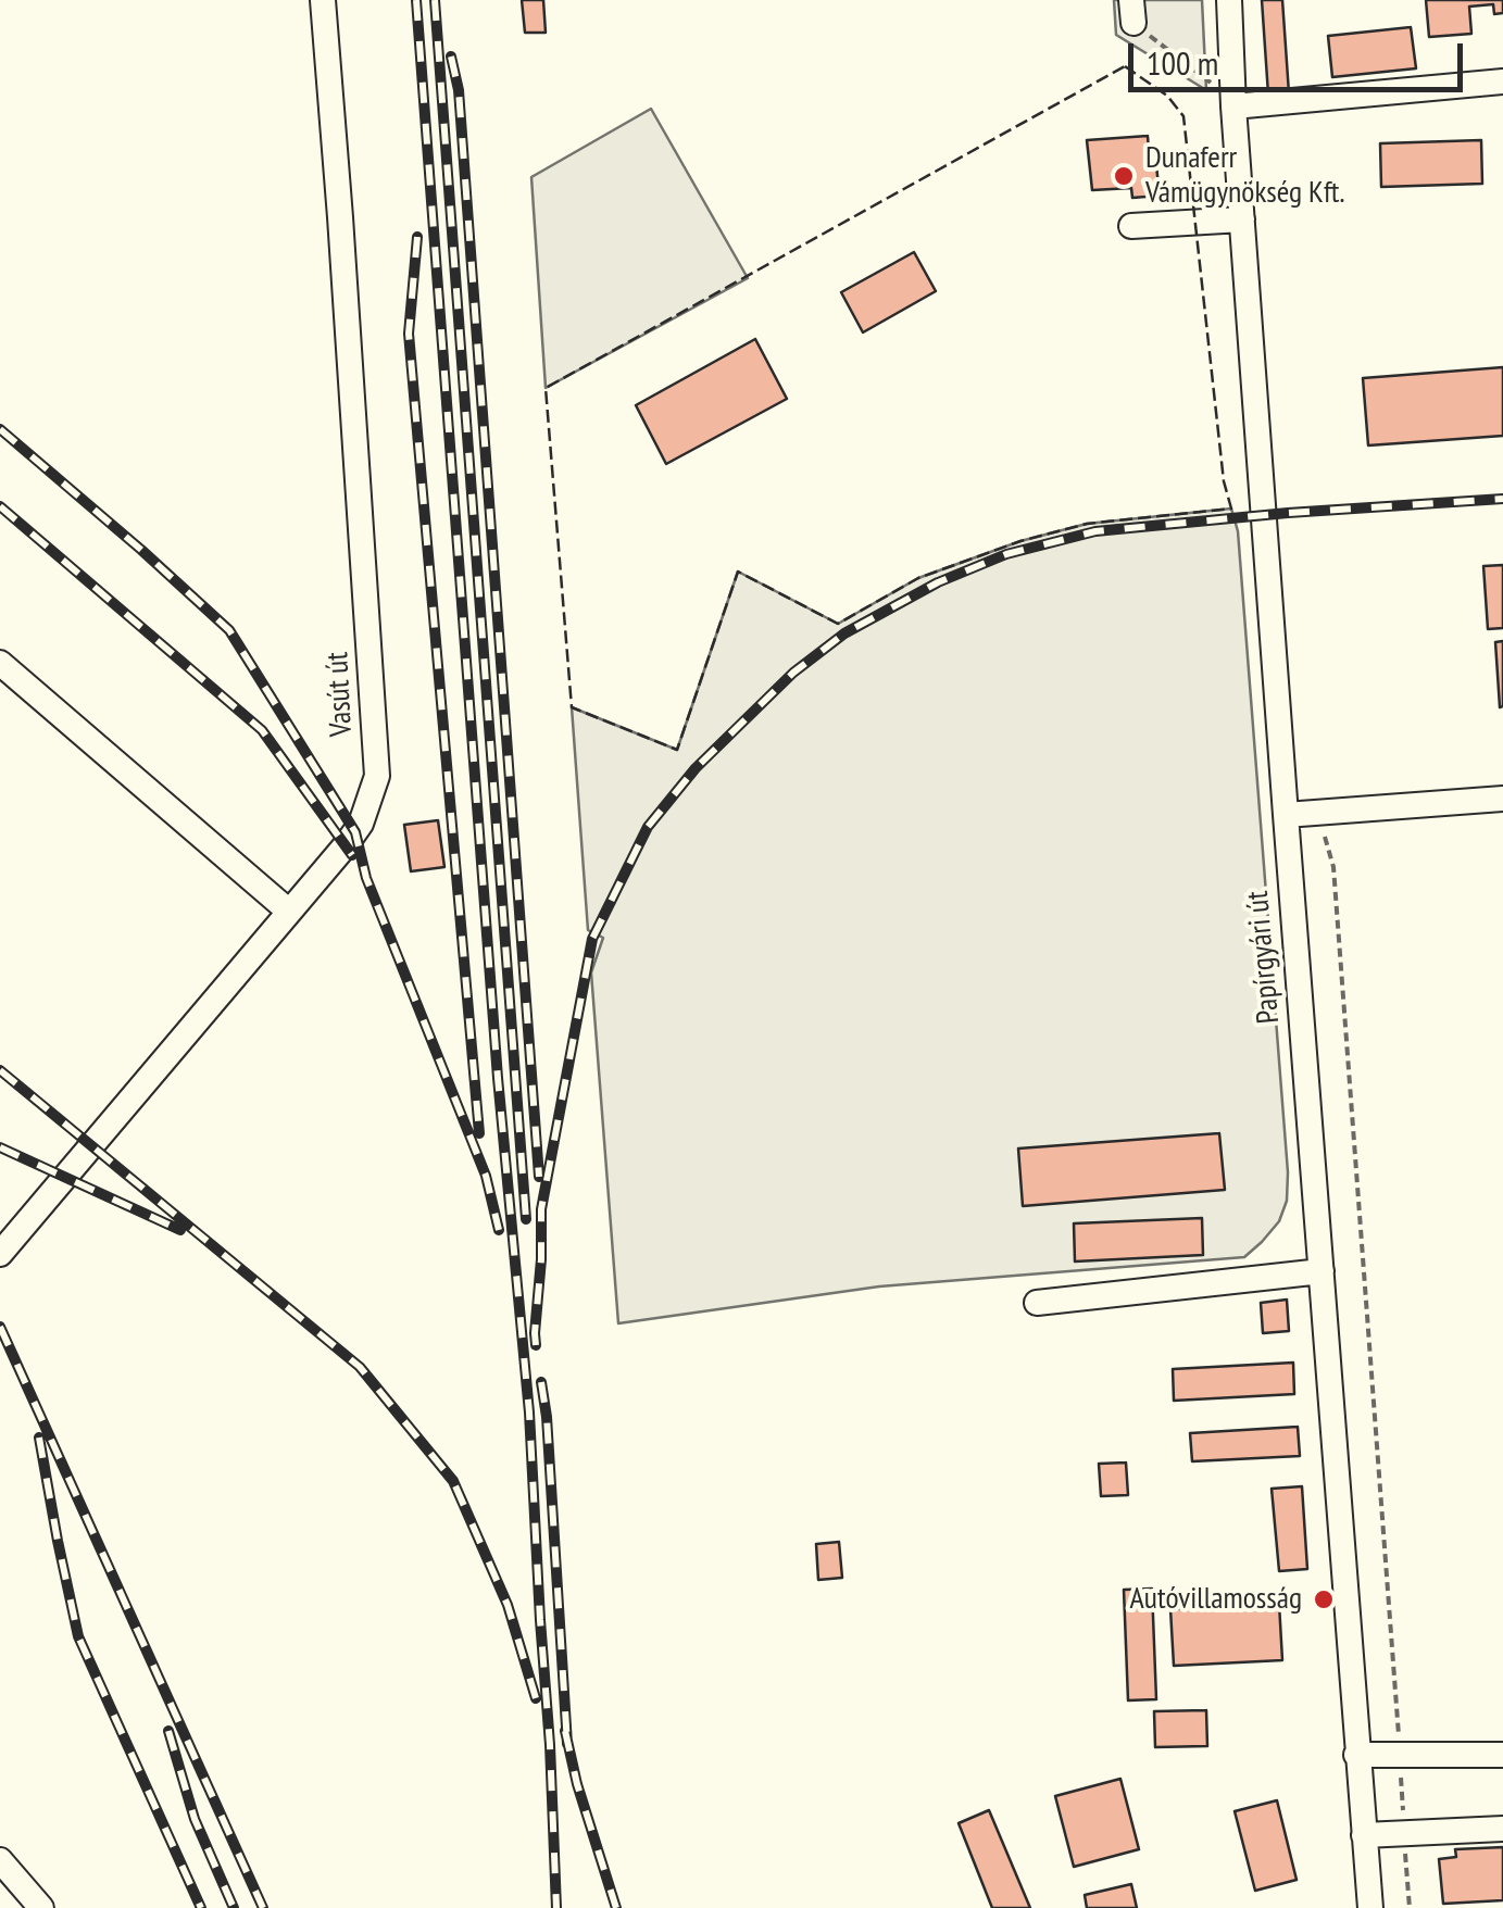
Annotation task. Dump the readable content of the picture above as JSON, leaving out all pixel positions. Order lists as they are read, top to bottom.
{
  "streets": {
    "street": ["Vasút út", "Papírgyári út"]
  },
  "places": ["Dunaferr Vámügynökség Kft.", "Autóvillamosság"],
  "scale_bar": "100 m"
}
